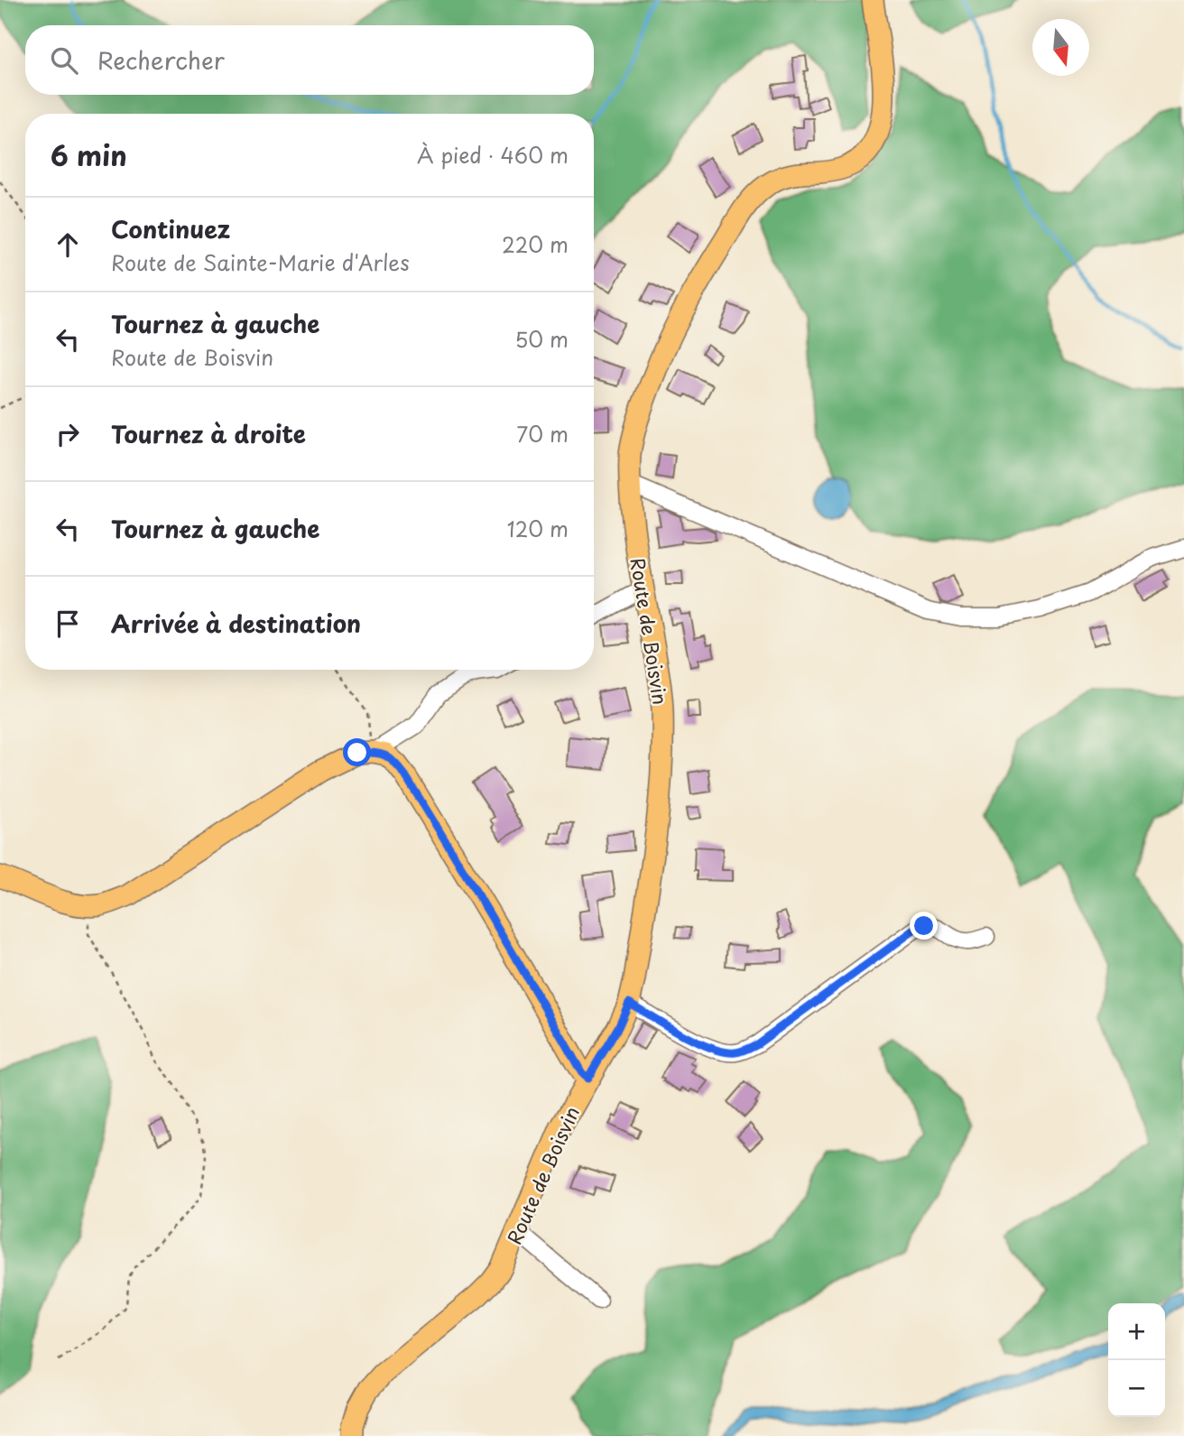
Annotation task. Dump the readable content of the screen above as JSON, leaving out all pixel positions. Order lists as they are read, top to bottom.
{
  "streets": {
    "main road": ["Route de Boisvin"]
  },
  "north": "bottom",
  "page": {
    "search": "Rechercher",
    "heading": ["6 min", "À pied · 460 m"],
    "list": [
      ["Continuez", "Route de Sainte-Marie d'Arles", "220 m"],
      ["Tournez à gauche", "Route de Boisvin", "50 m"],
      ["Tournez à droite", "70 m"],
      ["Tournez à gauche", "120 m"],
      "Arrivée à destination"
    ],
    "map_buttons": ["+", "−"]
  }
}
